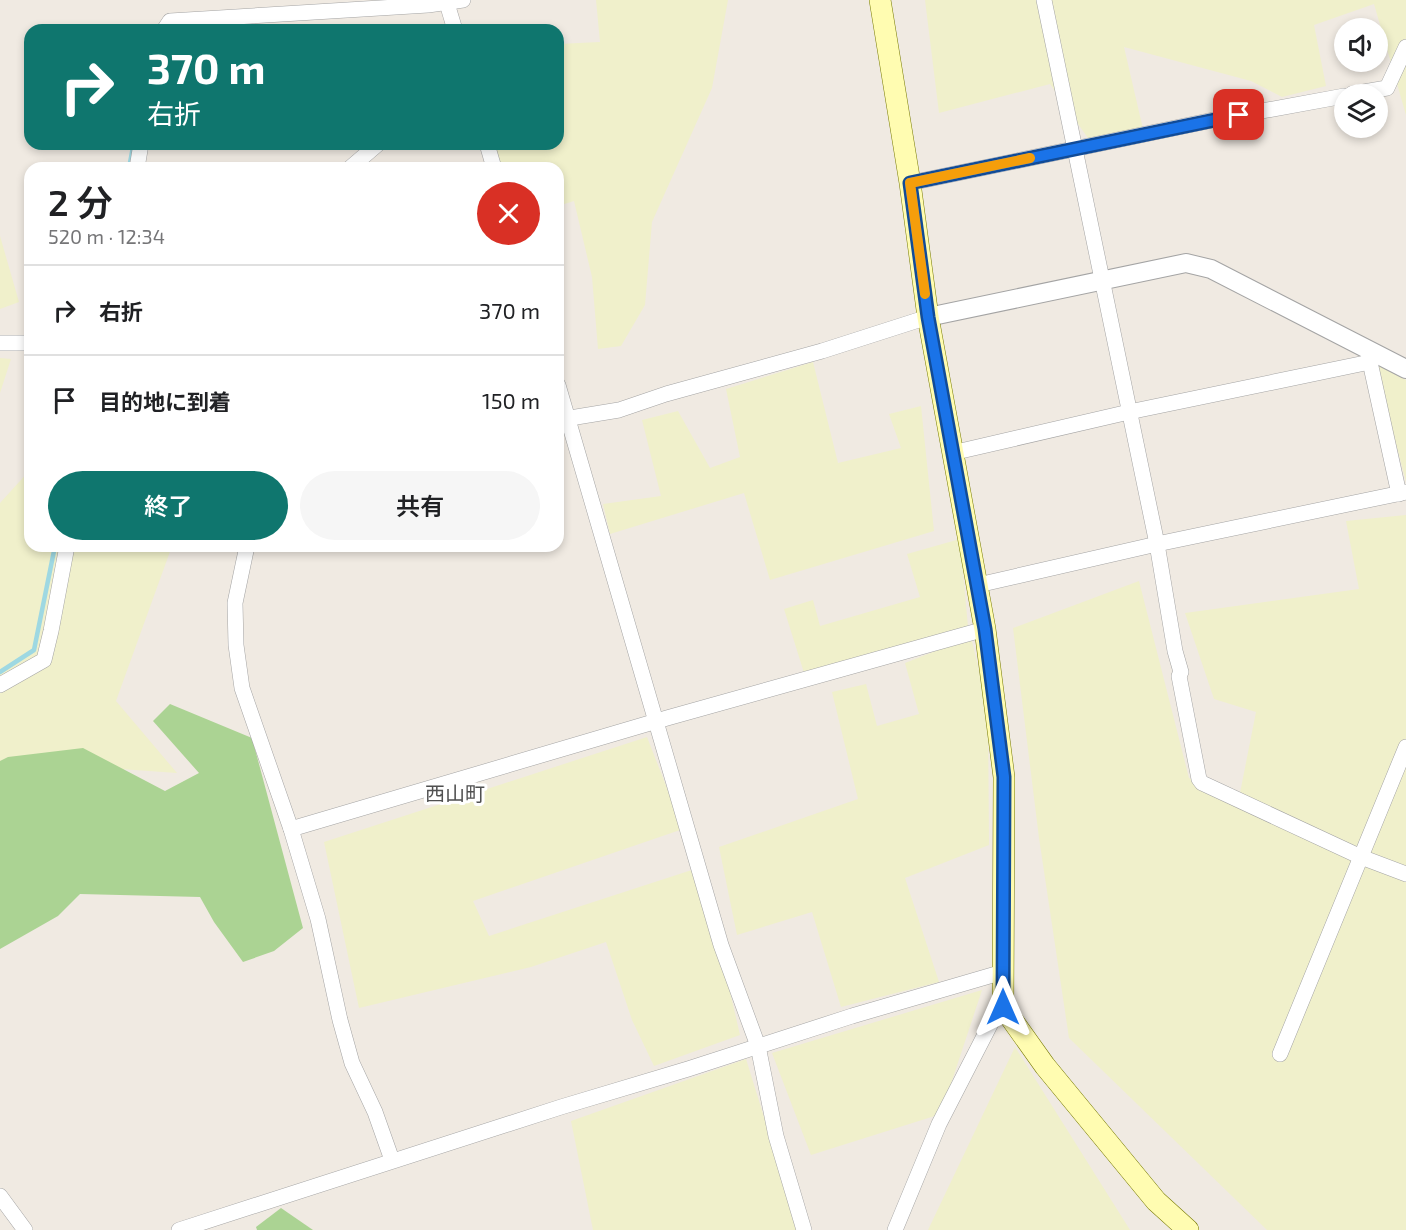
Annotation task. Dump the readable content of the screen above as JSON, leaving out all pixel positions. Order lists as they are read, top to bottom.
{
  "districts": ["西山町"],
  "page": {
    "turn": ["370 m", "右折"],
    "heading": ["2 分", "520 m · 12:34"],
    "list": [
      {
        "name": "右折",
        "value": "370 m"
      },
      {
        "name": "目的地に到着",
        "value": "150 m"
      }
    ],
    "buttons": ["終了", "共有"]
  }
}
